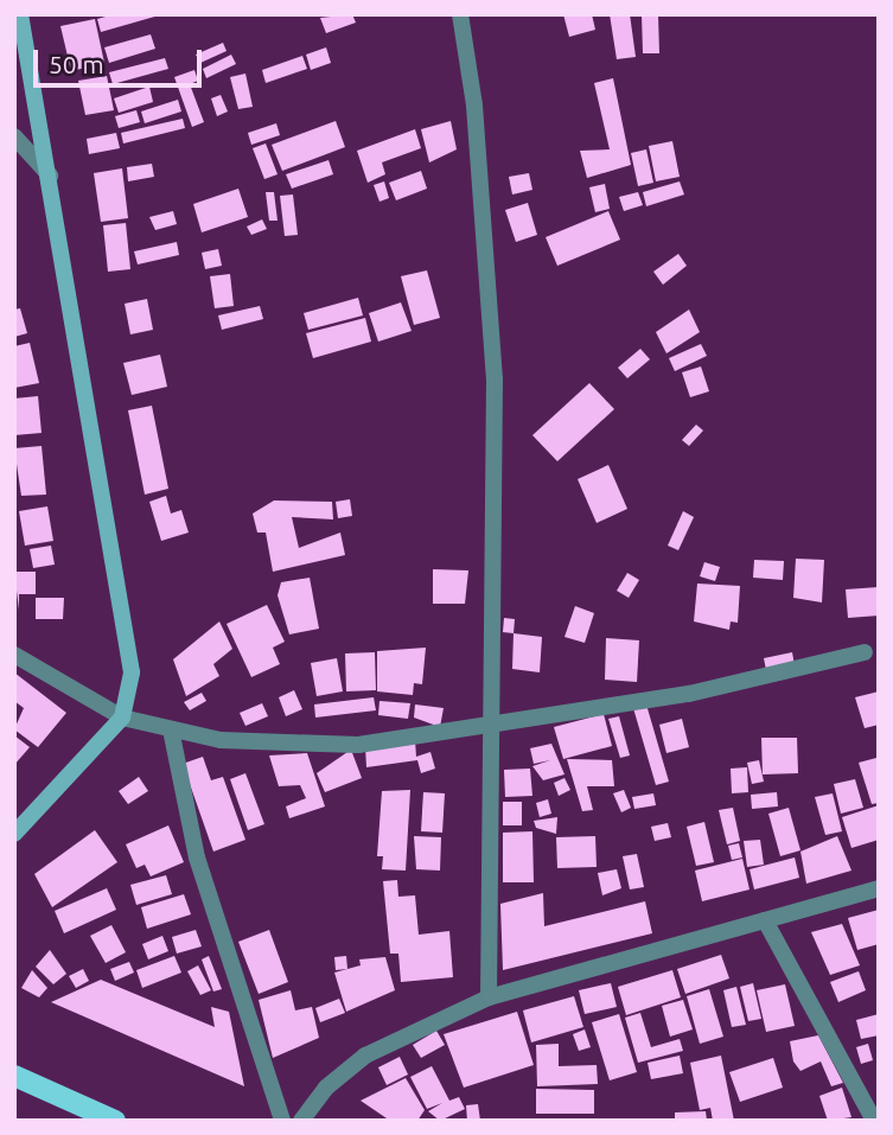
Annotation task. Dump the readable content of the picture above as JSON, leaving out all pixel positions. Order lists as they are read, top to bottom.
{
  "scale_bar": "50 m"
}
